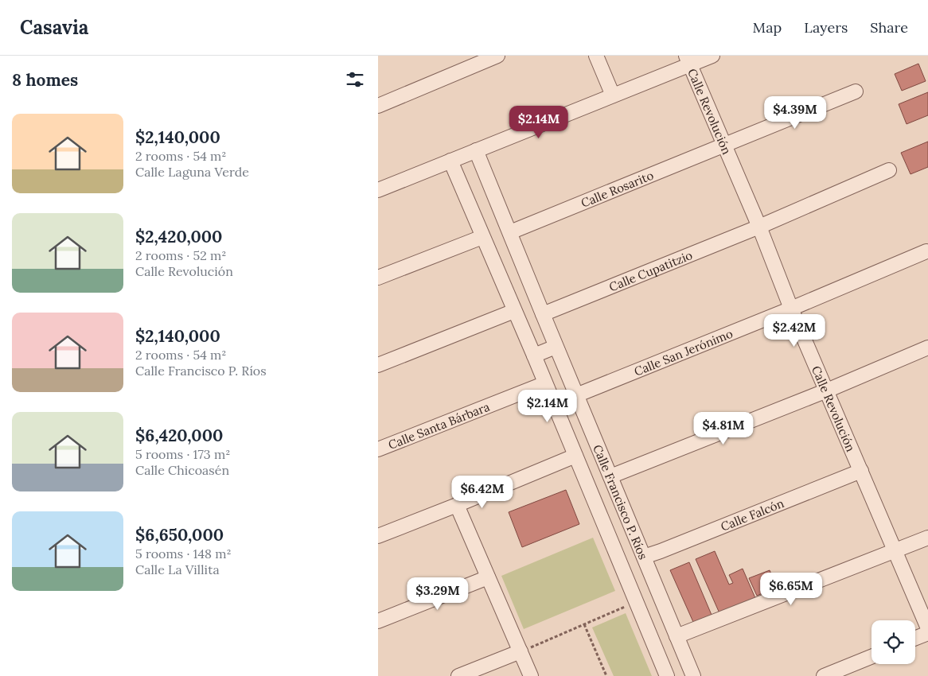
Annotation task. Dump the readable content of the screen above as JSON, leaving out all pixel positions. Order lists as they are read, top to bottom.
{
  "streets": {
    "street": [
      "Calle Revolución",
      "Calle Rosarito",
      "Calle Cupatitzio",
      "Calle San Jerónimo",
      "Calle Santa Bárbara",
      "Calle Francisco P. Ríos",
      "Calle Falcón"
    ]
  },
  "crossings": [
    ["Calle Revolución", "Calle Rosarito"],
    ["Calle Revolución", "Calle Cupatitzio"],
    ["Calle Revolución", "Calle San Jerónimo"],
    ["Calle Revolución", "Calle Falcón"],
    ["Calle Rosarito", "Calle Francisco P. Ríos"],
    ["Calle Cupatitzio", "Calle Francisco P. Ríos"],
    ["Calle San Jerónimo", "Calle Francisco P. Ríos"],
    ["Calle Santa Bárbara", "Calle Francisco P. Ríos"],
    ["Calle Francisco P. Ríos", "Calle Falcón"]
  ],
  "page": {
    "header": "Casavia",
    "nav": ["Map", "Layers", "Share"],
    "heading": "8 homes",
    "price": [
      "$4.39M",
      "$2.14M",
      "$2.42M",
      "$2.14M",
      "$4.81M",
      "$6.42M",
      "$6.65M",
      "$3.29M"
    ],
    "list": [
      {
        "name": "$2,140,000",
        "note": "2 rooms · 54 m² · Calle Laguna Verde"
      },
      {
        "name": "$2,420,000",
        "note": "2 rooms · 52 m² · Calle Revolución"
      },
      {
        "name": "$2,140,000",
        "note": "2 rooms · 54 m² · Calle Francisco P. Ríos"
      },
      {
        "name": "$6,420,000",
        "note": "5 rooms · 173 m² · Calle Chicoasén"
      },
      {
        "name": "$6,650,000",
        "note": "5 rooms · 148 m² · Calle La Villita"
      }
    ]
  }
}
